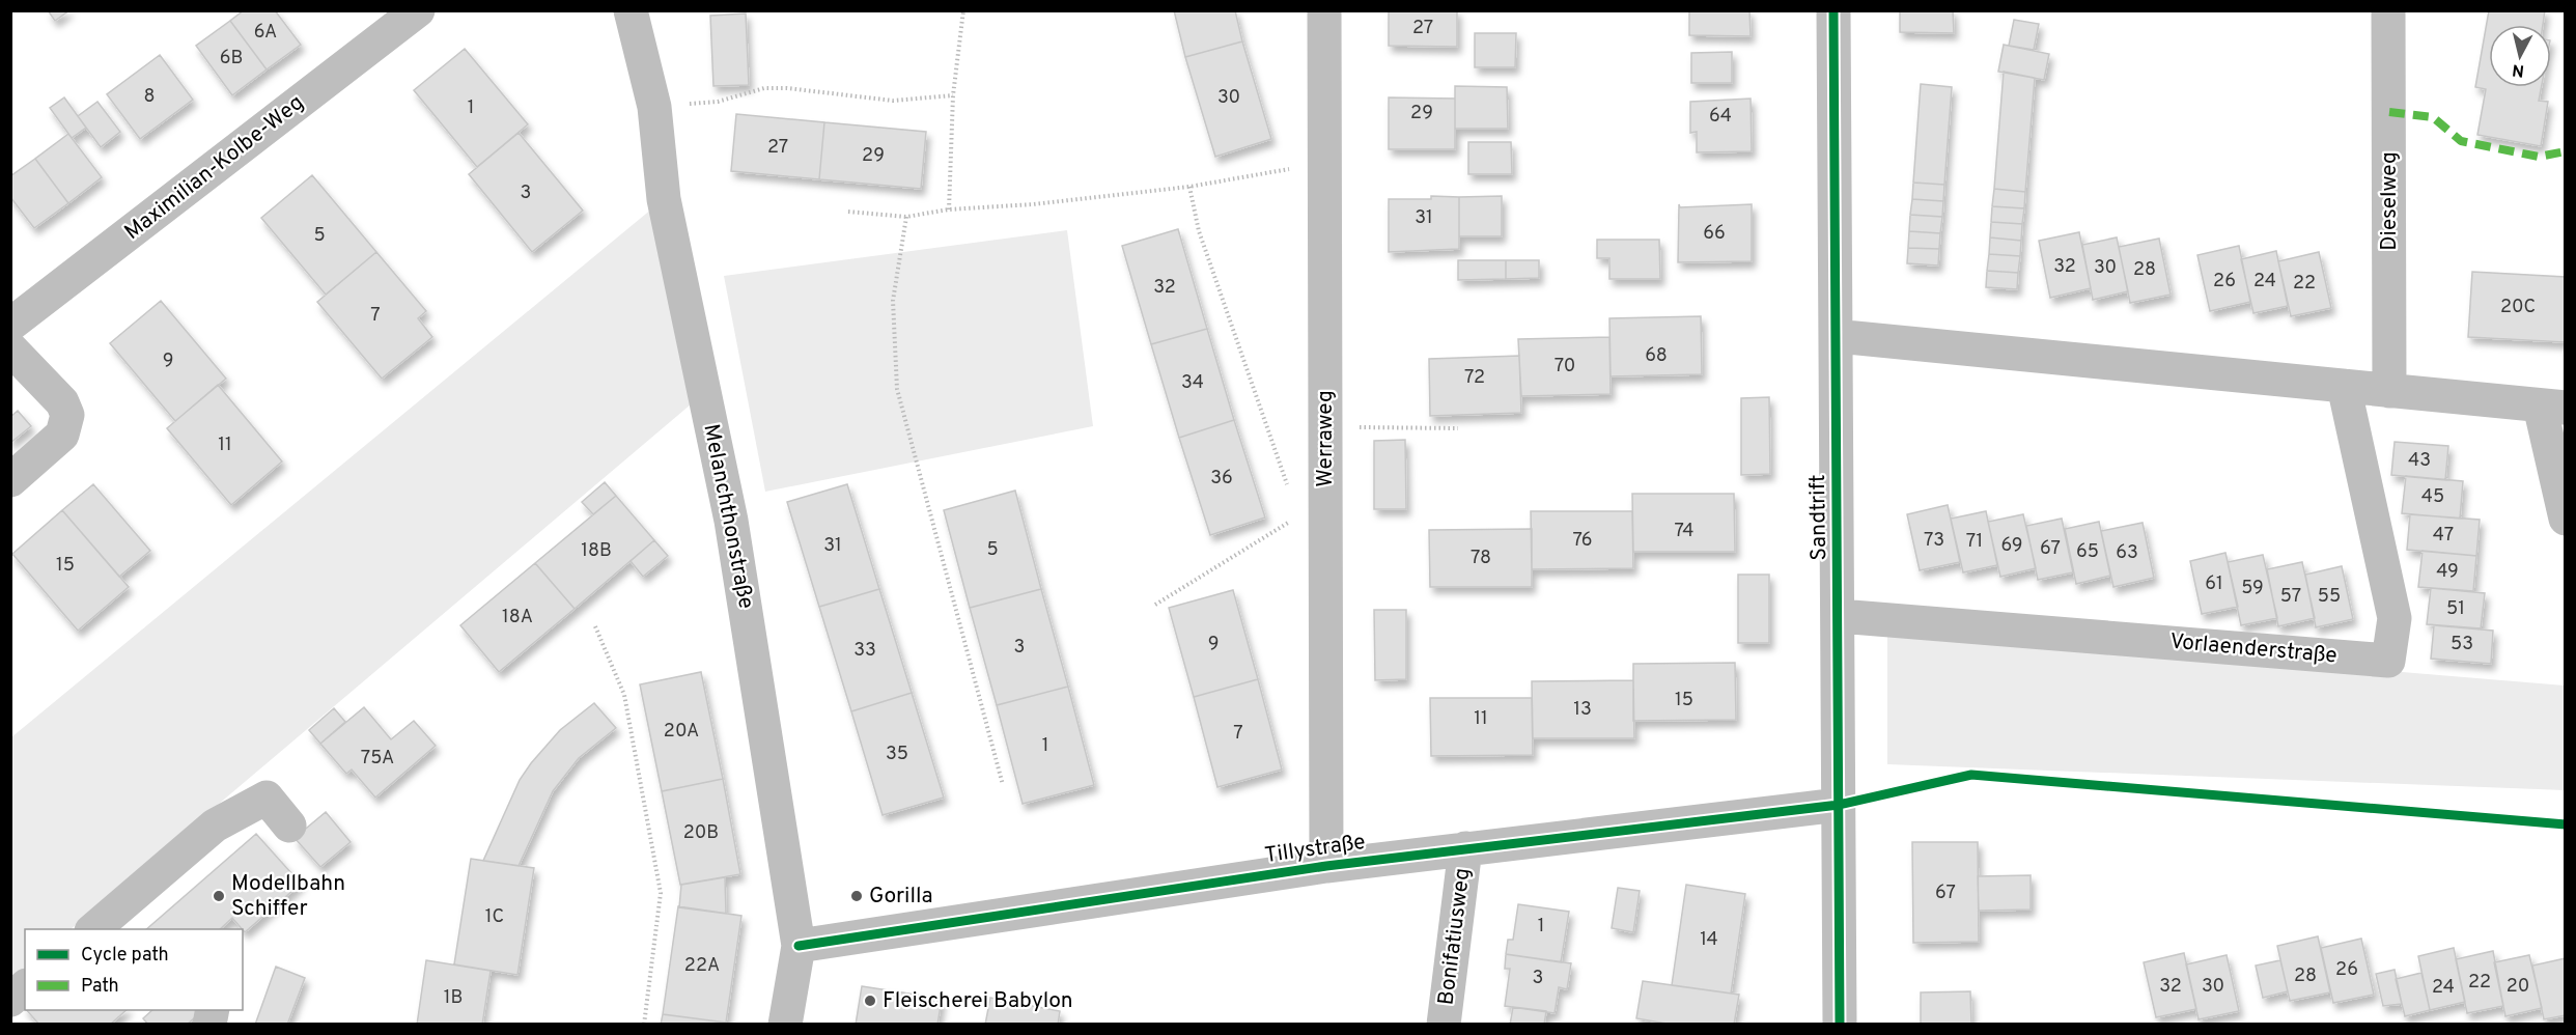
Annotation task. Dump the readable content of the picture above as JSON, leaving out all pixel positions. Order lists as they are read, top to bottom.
{
  "streets": {
    "street": [
      "Maximilian-Kolbe-Weg",
      "Dieselweg",
      "Werraweg",
      "Melanchthonstraße",
      "Sandtrift",
      "Vorlaenderstraße",
      "Tillystraße",
      "Bonifatiusweg"
    ]
  },
  "crossings": [
    ["Werraweg", "Tillystraße"],
    ["Melanchthonstraße", "Tillystraße"],
    ["Sandtrift", "Vorlaenderstraße"],
    ["Sandtrift", "Tillystraße"],
    ["Tillystraße", "Bonifatiusweg"]
  ],
  "places": ["Modellbahn Schiffer", "Gorilla", "Fleischerei Babylon"],
  "house_numbers": [
    "27",
    "6A",
    "6B",
    "8",
    "30",
    "1",
    "29",
    "64",
    "27",
    "29",
    "3",
    "31",
    "66",
    "5",
    "32",
    "30",
    "28",
    "26",
    "24",
    "22",
    "32",
    "20C",
    "7",
    "68",
    "9",
    "70",
    "72",
    "34",
    "11",
    "43",
    "36",
    "45",
    "74",
    "47",
    "76",
    "73",
    "71",
    "31",
    "69",
    "67",
    "5",
    "18B",
    "65",
    "63",
    "78",
    "15",
    "49",
    "61",
    "59",
    "57",
    "55",
    "51",
    "18A",
    "9",
    "53",
    "3",
    "33",
    "15",
    "13",
    "11",
    "20A",
    "7",
    "1",
    "35",
    "75A",
    "20B",
    "67",
    "1C",
    "1",
    "14",
    "22A",
    "26",
    "28",
    "3",
    "22",
    "32",
    "30",
    "20",
    "24",
    "1B"
  ],
  "legend": ["Cycle path", "Path"],
  "north": "bottom"
}
